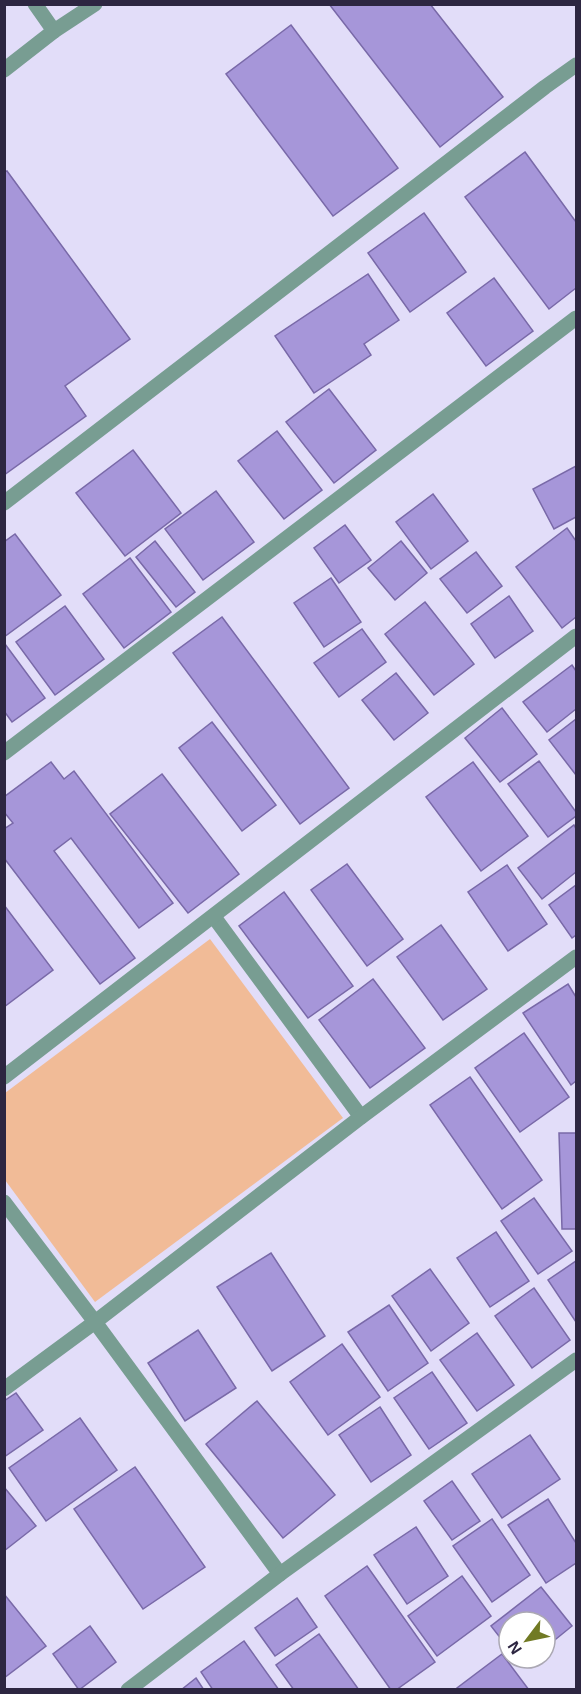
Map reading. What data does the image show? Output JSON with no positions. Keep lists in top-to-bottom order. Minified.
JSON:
{"north":"bottom left"}
